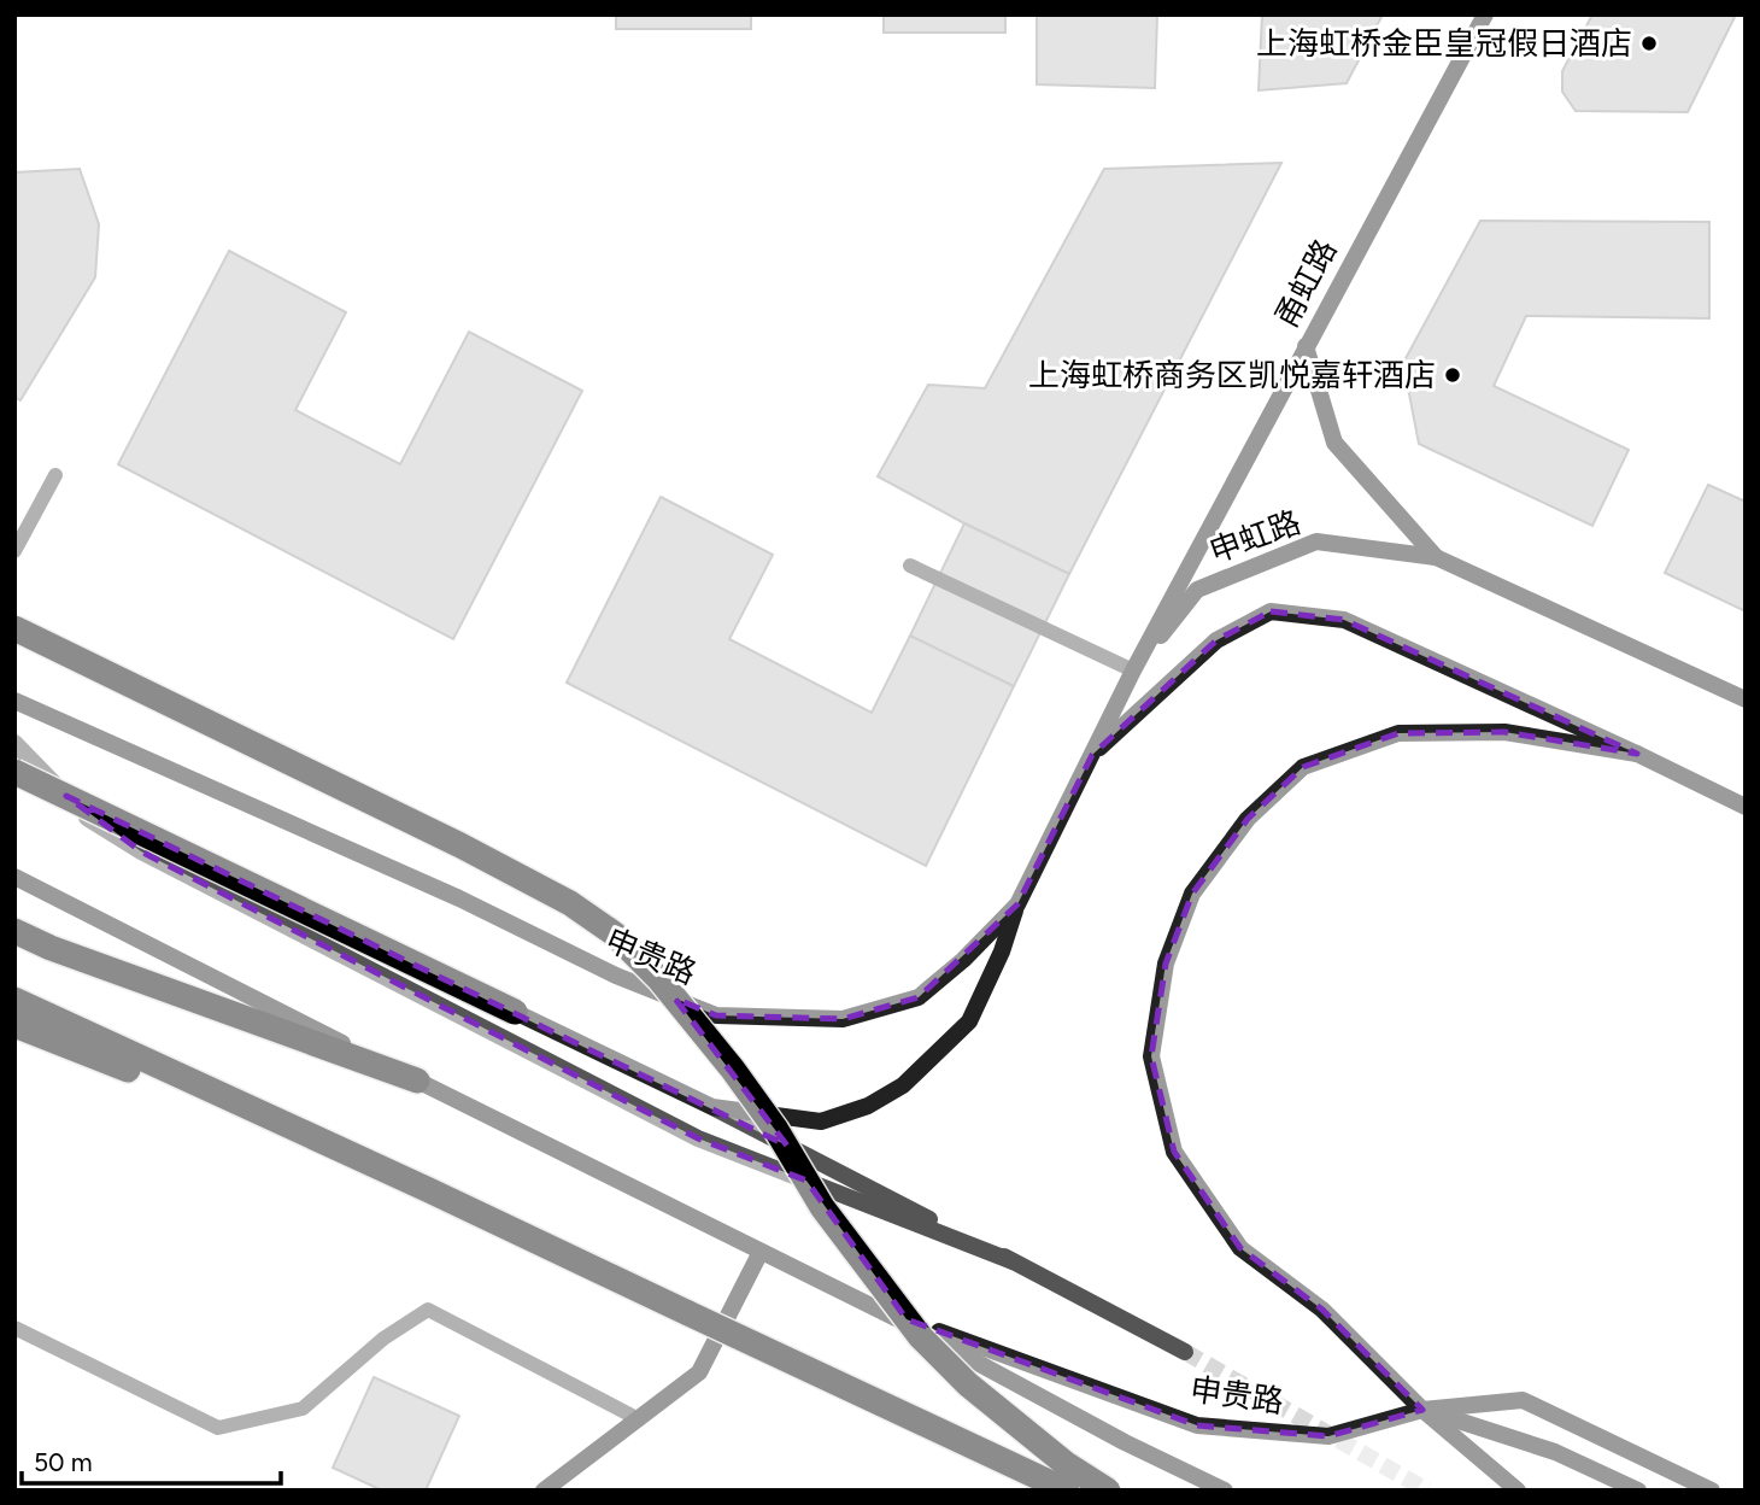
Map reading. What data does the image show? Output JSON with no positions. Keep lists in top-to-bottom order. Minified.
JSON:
{"streets":{"main road":["甬虹路","申虹路","申贵路"]},"crossings":[["甬虹路","申虹路"],["甬虹路","申贵路"],["申虹路","申贵路"]],"places":["上海虹桥金臣皇冠假日酒店","上海虹桥商务区凯悦嘉轩酒店"],"scale_bar":"50 m"}
